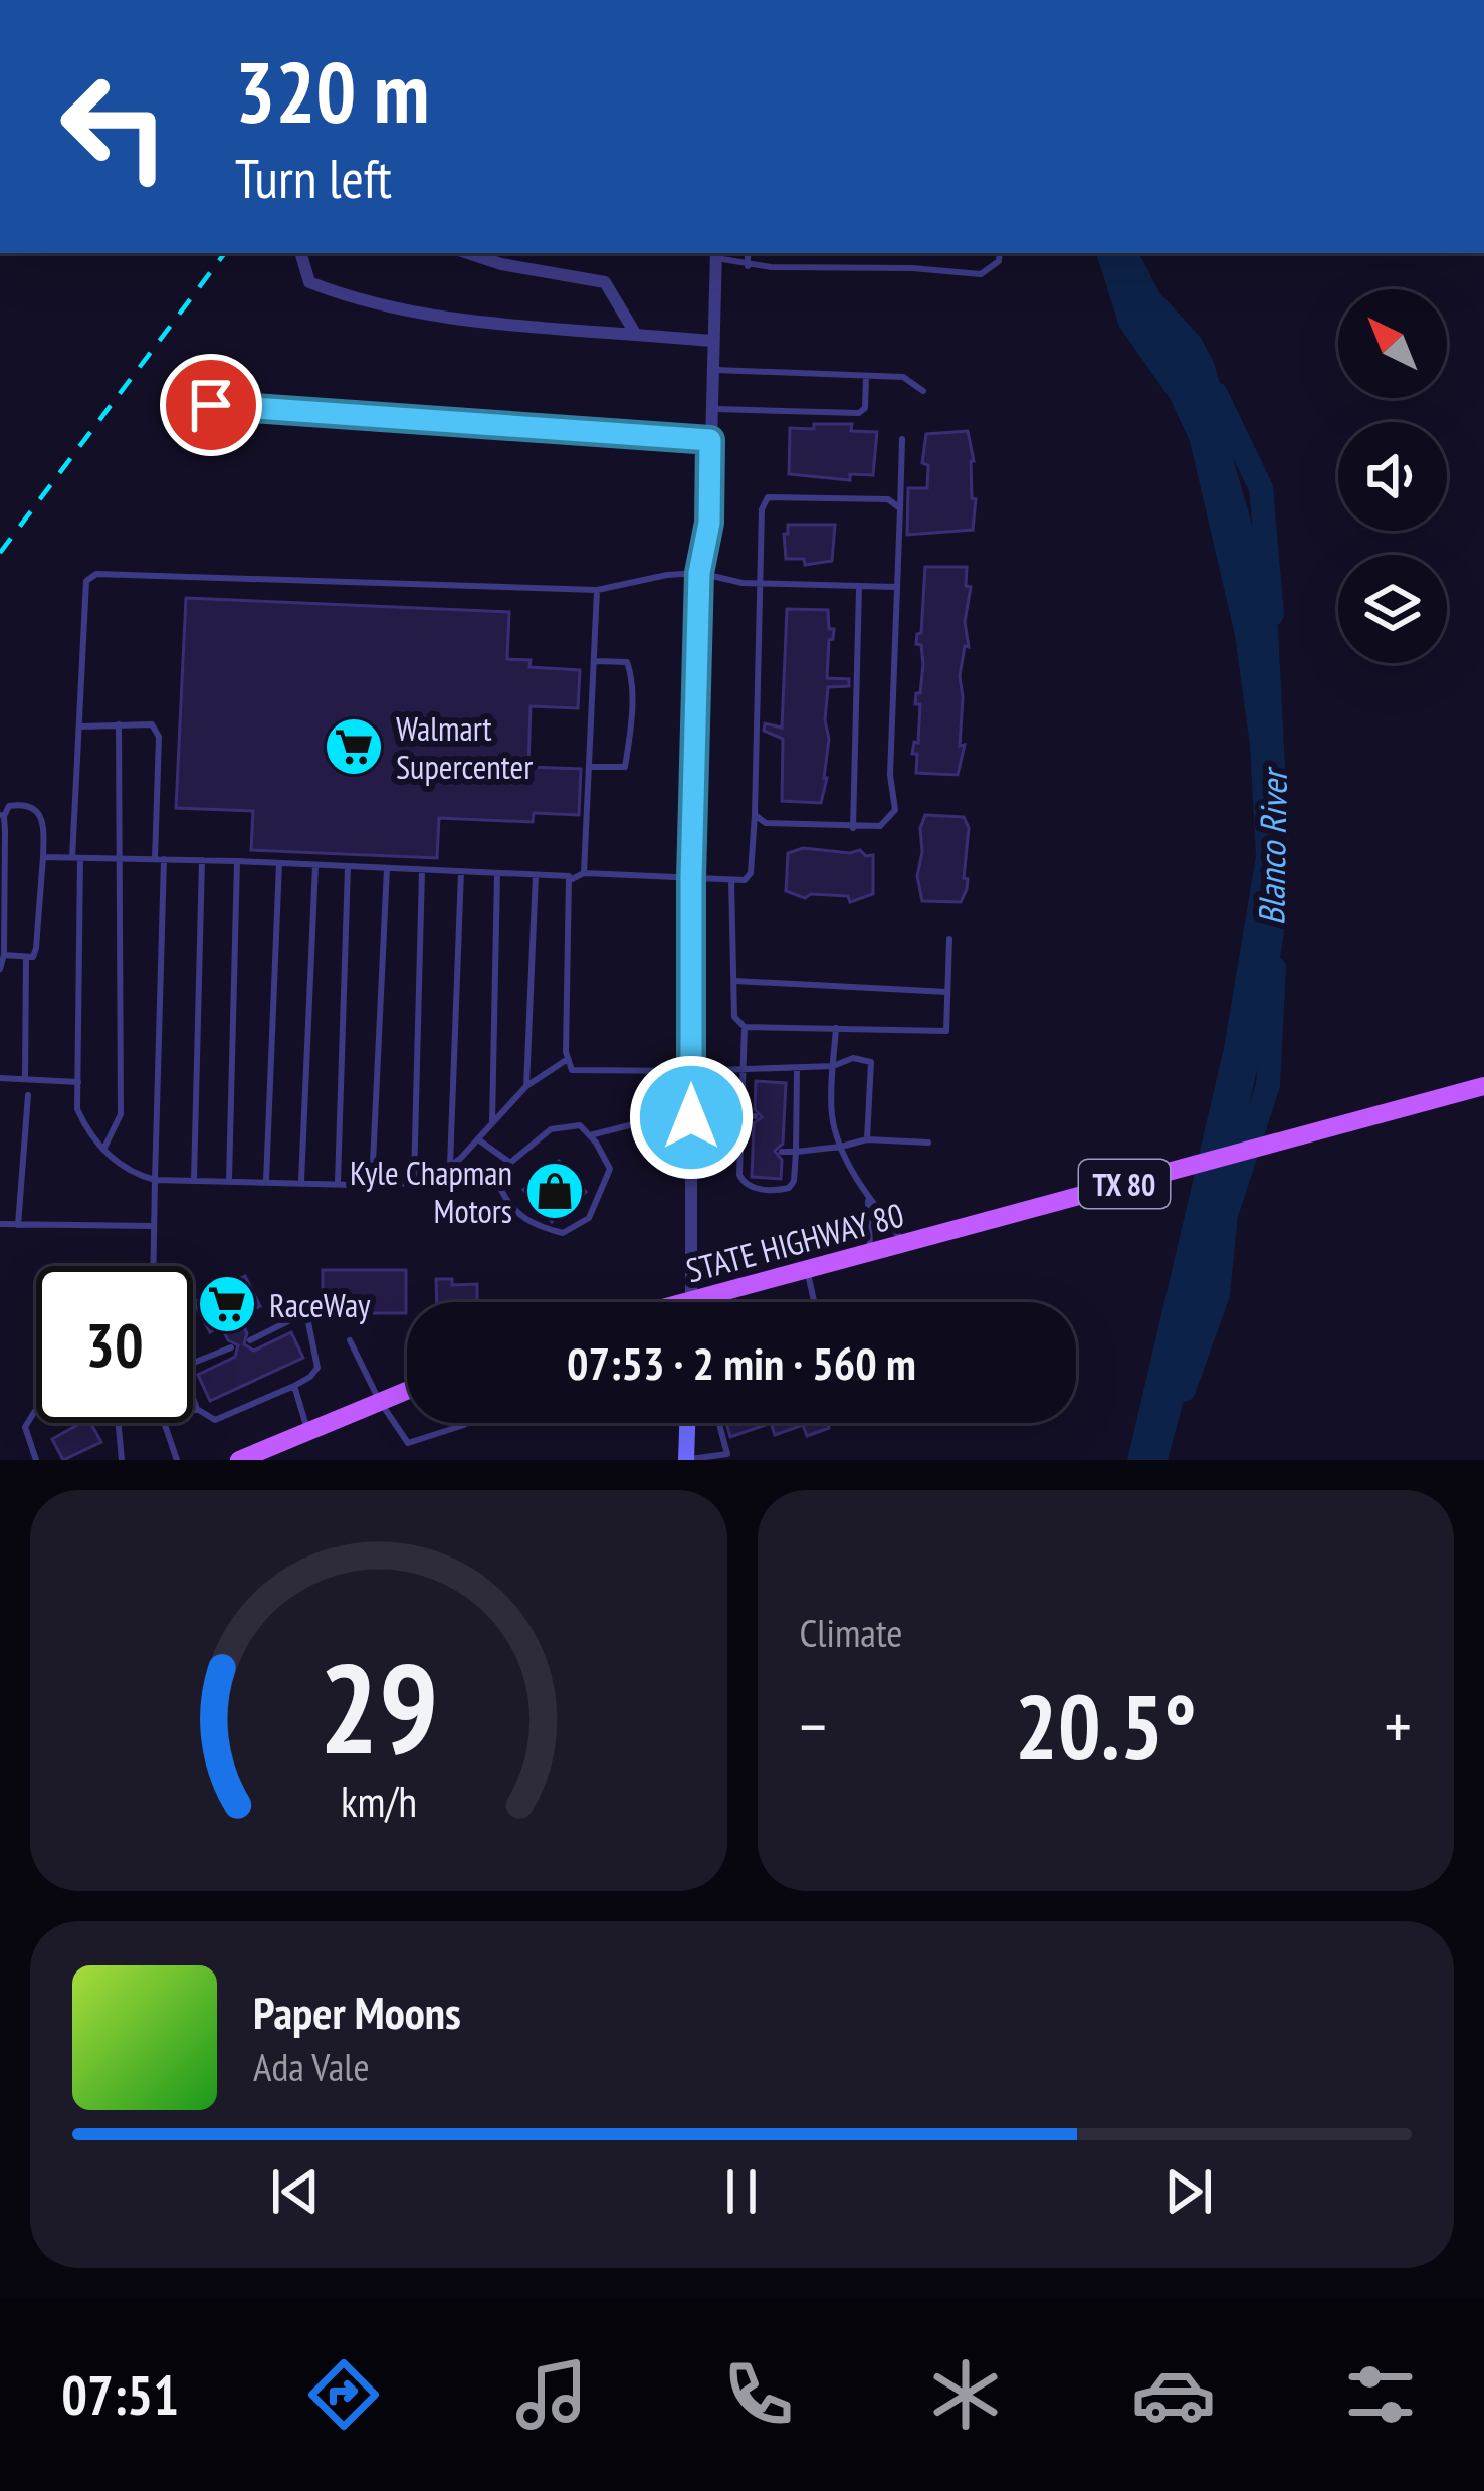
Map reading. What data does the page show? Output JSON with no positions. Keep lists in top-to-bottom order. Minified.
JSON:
{"streets":{"main road":["TX 80","STATE HIGHWAY 80"]},"water":["Blanco River"],"places":{"supermarket":["Walmart Supercenter","RaceWay"],"shop":["Kyle Chapman Motors"]},"north":"top left","page":{"turn":["320 m","Turn left"],"limit":"30","trip":"07:53 · 2 min · 560 m","tile":"Climate","heat":["−","20.5°","+"],"song":["Paper Moons","Ada Vale"],"tabs":"07:51","gauge":["29","km/h"]}}
